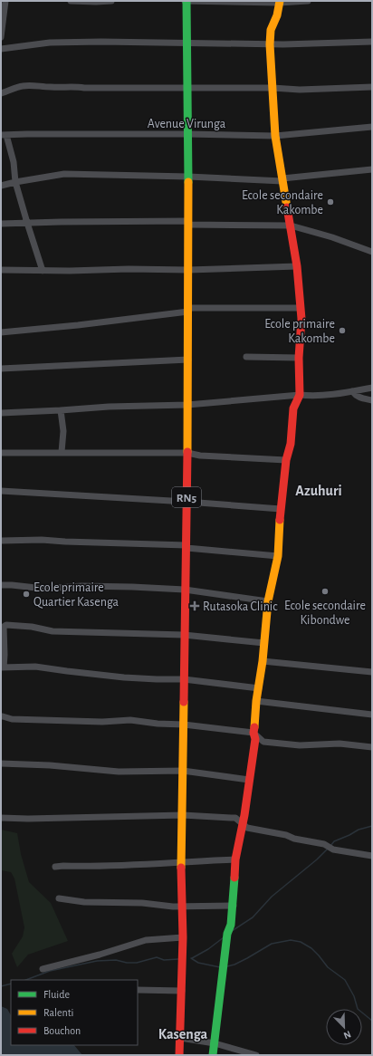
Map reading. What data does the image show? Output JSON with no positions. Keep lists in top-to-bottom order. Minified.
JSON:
{"streets":{"main road":["RN5"],"street":["Avenue Virunga"]},"crossings":[["Avenue Virunga","RN5"]],"districts":["Azuhuri","Kasenga"],"places":{"other":["Ecole secondaire Kakombe","Ecole primaire Kakombe","Ecole secondaire Kibondwe","Ecole primaire Quartier Kasenga"],"health":["Rutasoka Clinic"]},"legend":["Fluide","Ralenti","Bouchon"],"north":"bottom right"}
